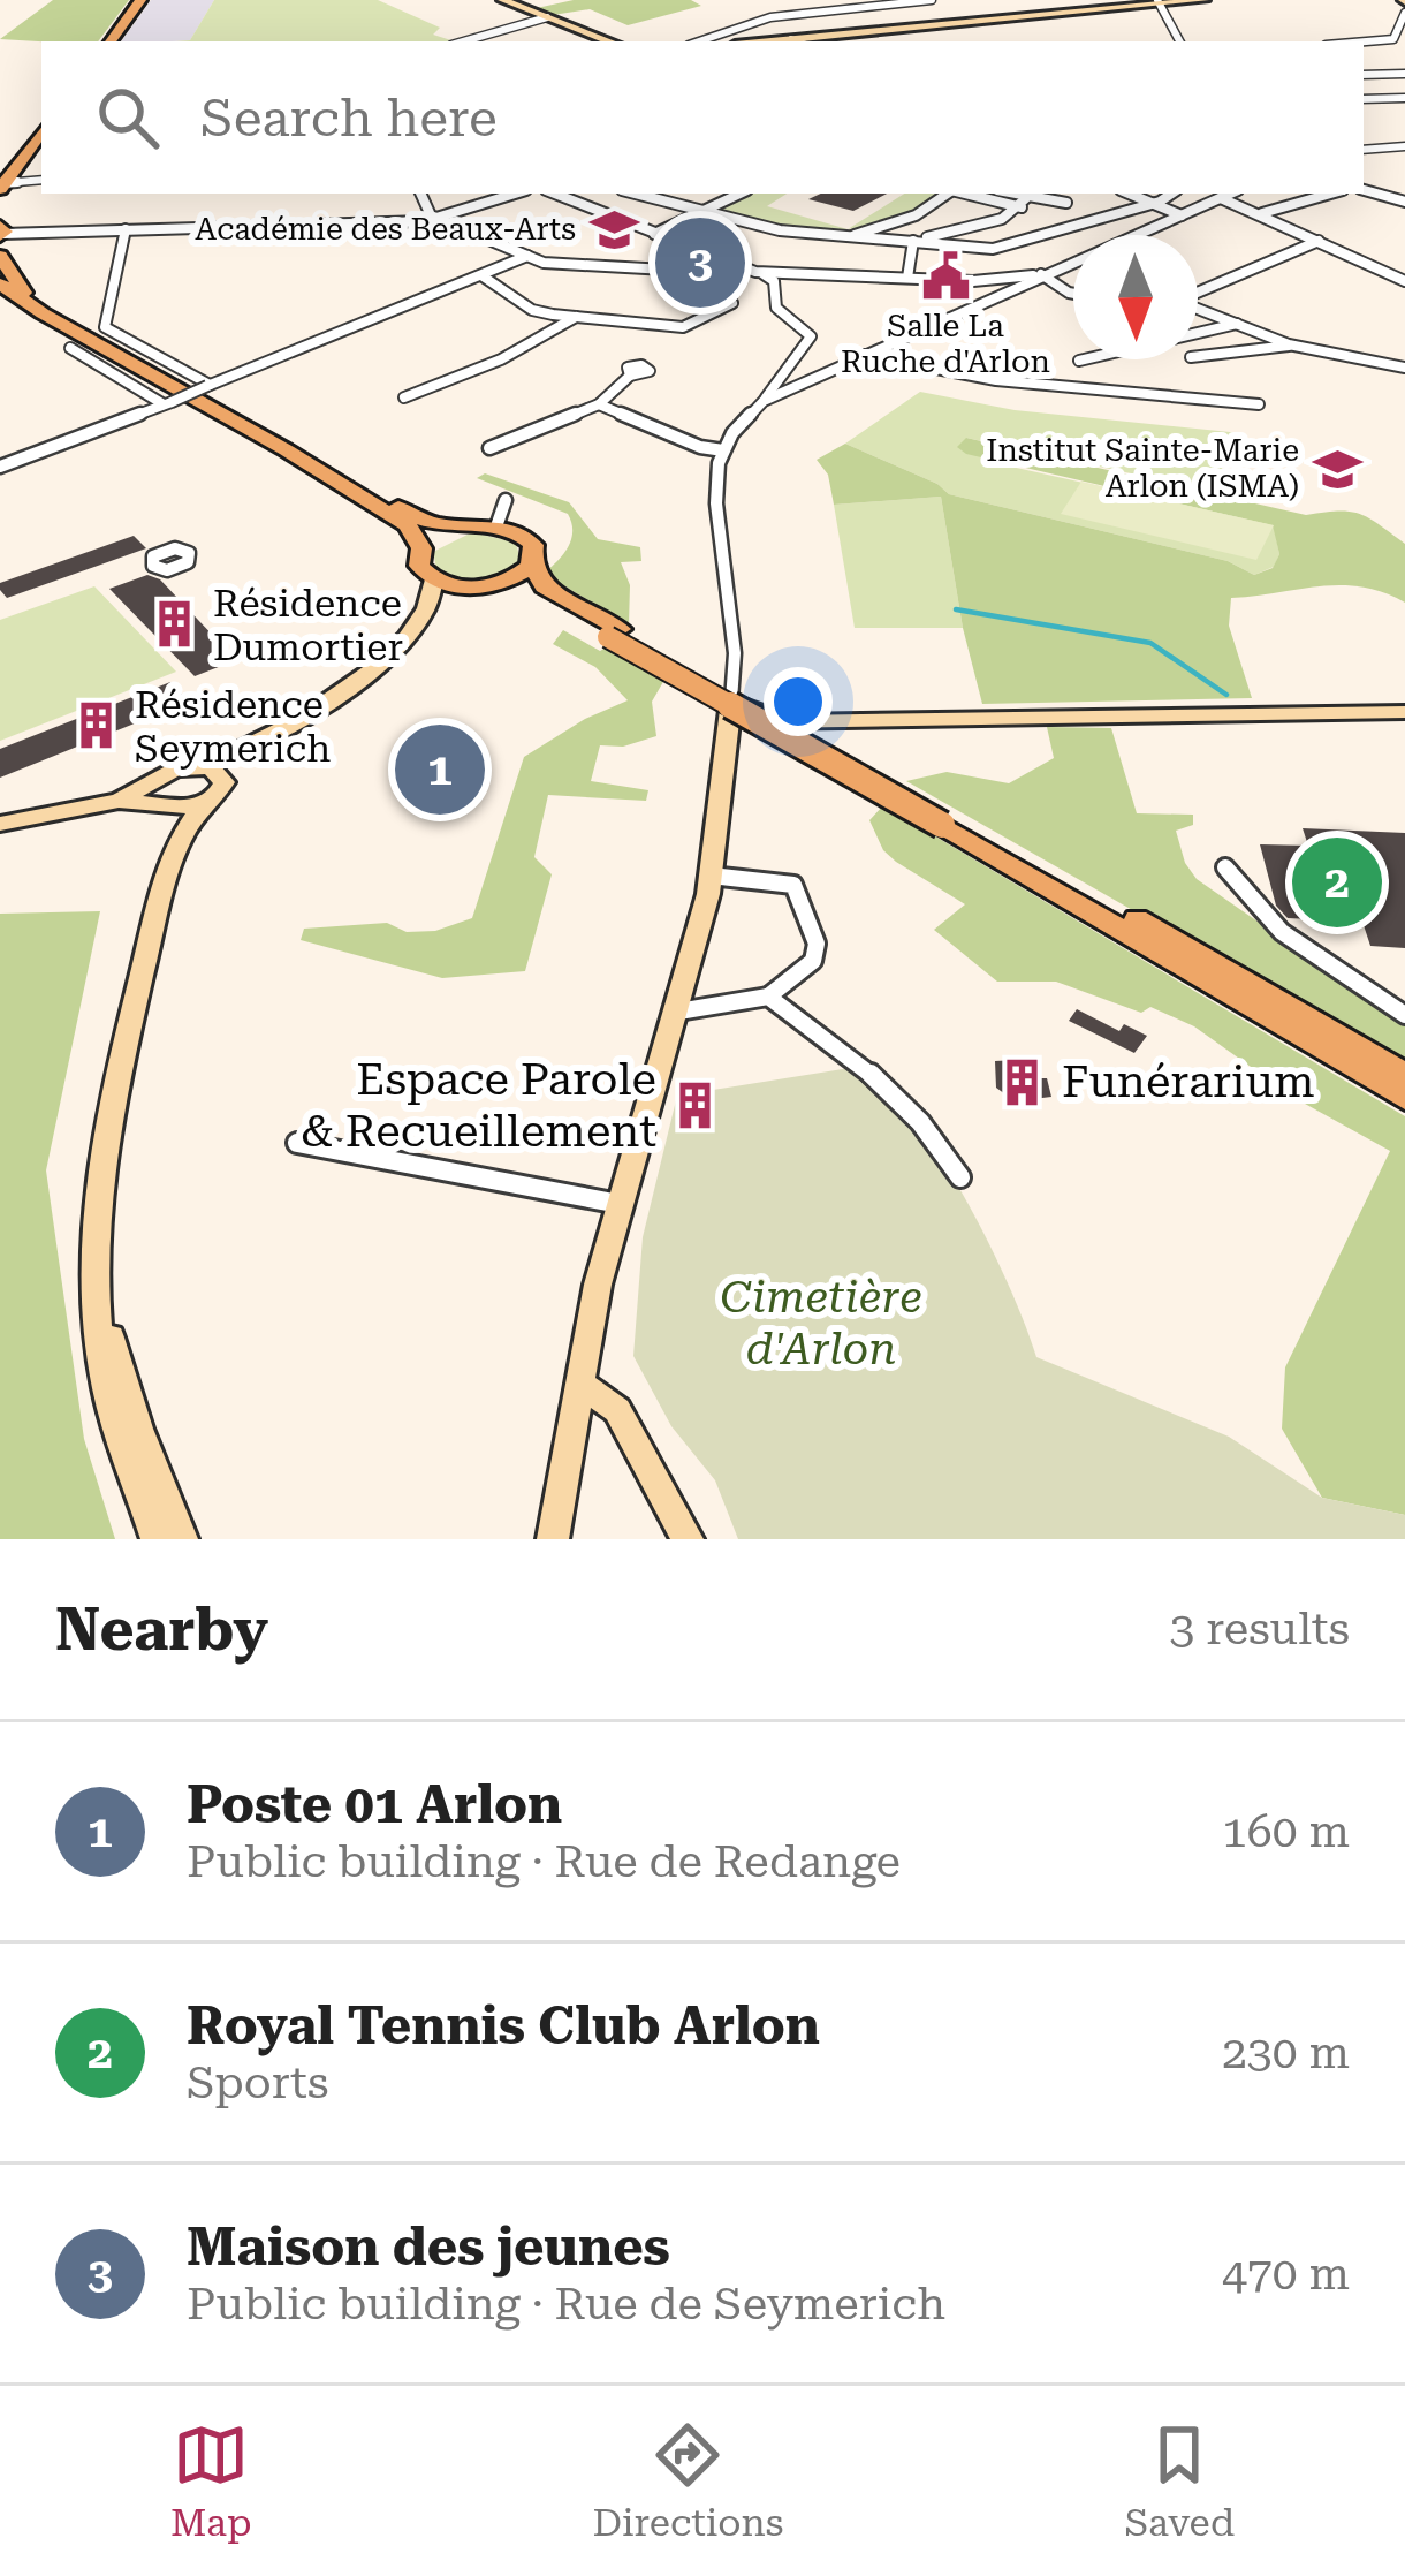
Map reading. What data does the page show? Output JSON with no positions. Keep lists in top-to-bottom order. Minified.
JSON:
{"parks":["Cimetière d'Arlon"],"places":{"school or university":["Académie des Beaux-Arts","Institut Sainte-Marie Arlon (ISMA)"],"public building":["Salle La Ruche d'Arlon"],"building":["Résidence Dumortier","Résidence Seymerich","Funérarium","Espace Parole & Recueillement"]},"north":"bottom","page":{"search":"Search here","pins":["3","1","2"],"heading":["Nearby","3 results"],"list":[{"mark":"1","name":"Poste 01 Arlon","note":"Public building · Rue de Redange","value":"160 m"},{"mark":"2","name":"Royal Tennis Club Arlon","note":"Sports","value":"230 m"},{"mark":"3","name":"Maison des jeunes","note":"Public building · Rue de Seymerich","value":"470 m"}],"nav":["Map","Directions","Saved"]}}
